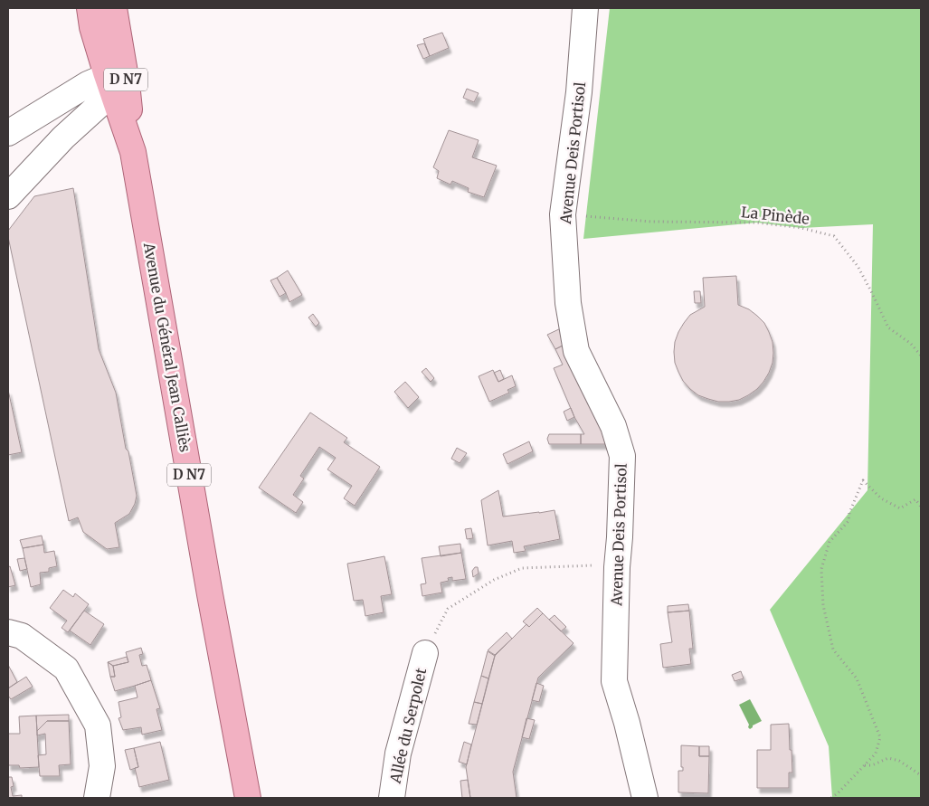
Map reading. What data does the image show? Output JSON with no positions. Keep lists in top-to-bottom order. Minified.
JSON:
{"streets":{"main road":["D N7","Avenue du Général Jean Calliès"],"street":["Avenue Deis Portisol","Allée du Serpolet"],"path":["La Pinède"]},"crossings":[["D N7","Avenue du Général Jean Calliès"],["Avenue Deis Portisol","La Pinède"]]}
